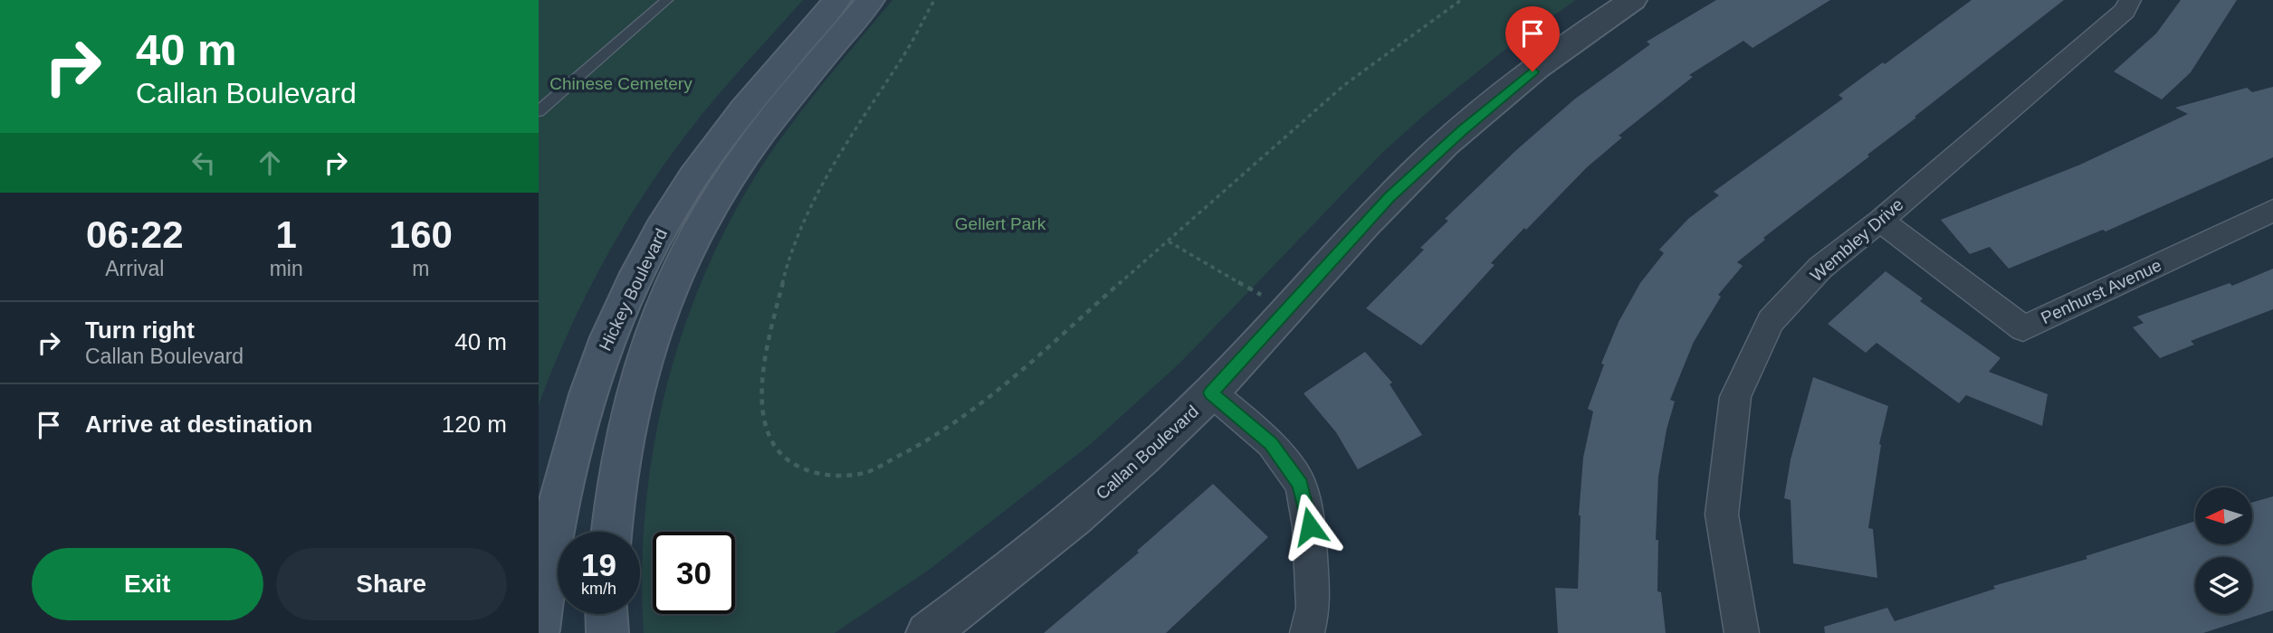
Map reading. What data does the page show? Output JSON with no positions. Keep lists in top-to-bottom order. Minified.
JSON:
{"streets":{"main road":["Hickey Boulevard"],"street":["Wembley Drive","Penhurst Avenue","Callan Boulevard"]},"crossings":[["Wembley Drive","Penhurst Avenue"]],"parks":["Chinese Cemetery","Gellert Park"],"north":"left","page":{"turn":["40 m","Callan Boulevard"],"eta":["06:22","Arrival","1","min","160","m"],"list":[{"name":"Turn right","note":"Callan Boulevard","value":"40 m"},{"name":"Arrive at destination","value":"120 m"}],"speed":"19 km/h","limit":"30","buttons":["Exit","Share"]}}
